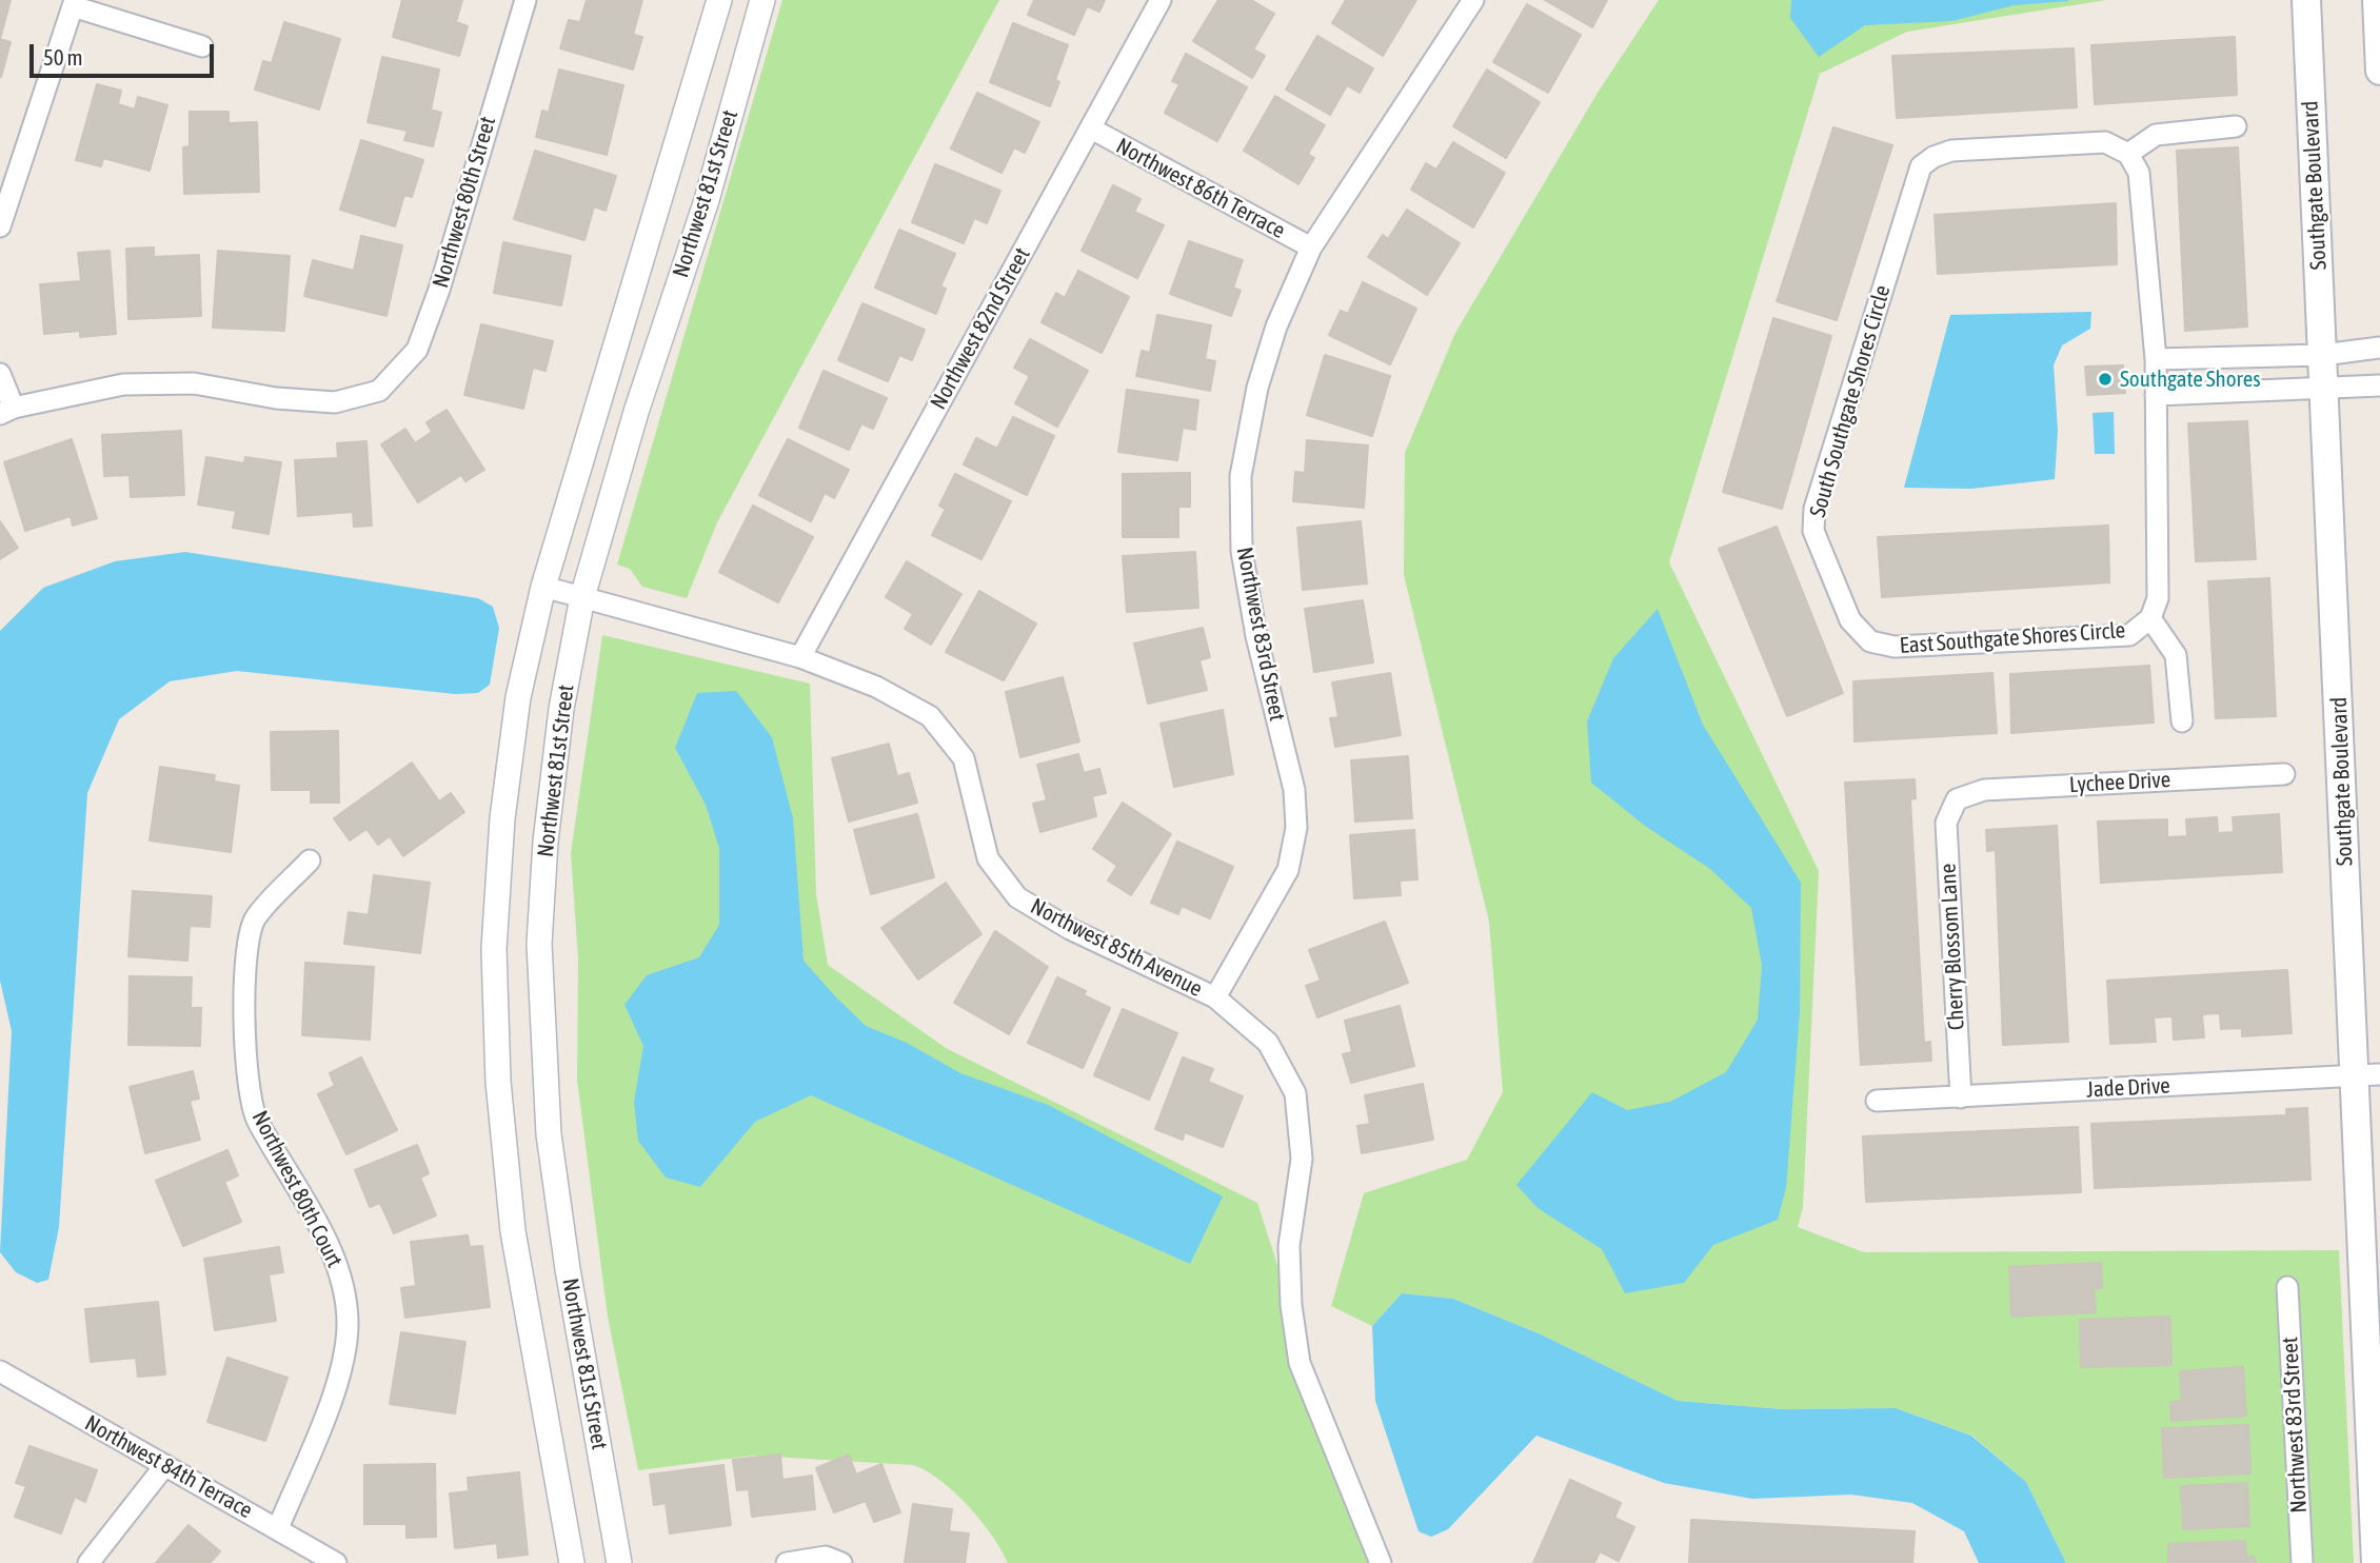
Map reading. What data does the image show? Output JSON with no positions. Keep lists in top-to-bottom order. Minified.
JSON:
{"streets":{"main road":["Southgate Boulevard"],"street":["Northwest 86th Terrace","Northwest 81st Street","Northwest 80th Street","Northwest 82nd Street","South Southgate Shores Circle","Northwest 83rd Street","East Southgate Shores Circle","Lychee Drive","Cherry Blossom Lane","Northwest 85th Avenue","Jade Drive","Northwest 80th Court","Northwest 84th Terrace"]},"crossings":[["Southgate Boulevard","Jade Drive"],["Northwest 86th Terrace","Northwest 82nd Street"],["Northwest 86th Terrace","Northwest 83rd Street"],["Northwest 81st Street","Northwest 85th Avenue"],["Northwest 82nd Street","Northwest 85th Avenue"],["South Southgate Shores Circle","East Southgate Shores Circle"],["Northwest 83rd Street","Northwest 85th Avenue"],["Lychee Drive","Cherry Blossom Lane"],["Cherry Blossom Lane","Jade Drive"],["Northwest 80th Court","Northwest 84th Terrace"]],"places":["Southgate Shores"],"scale_bar":"50 m"}
